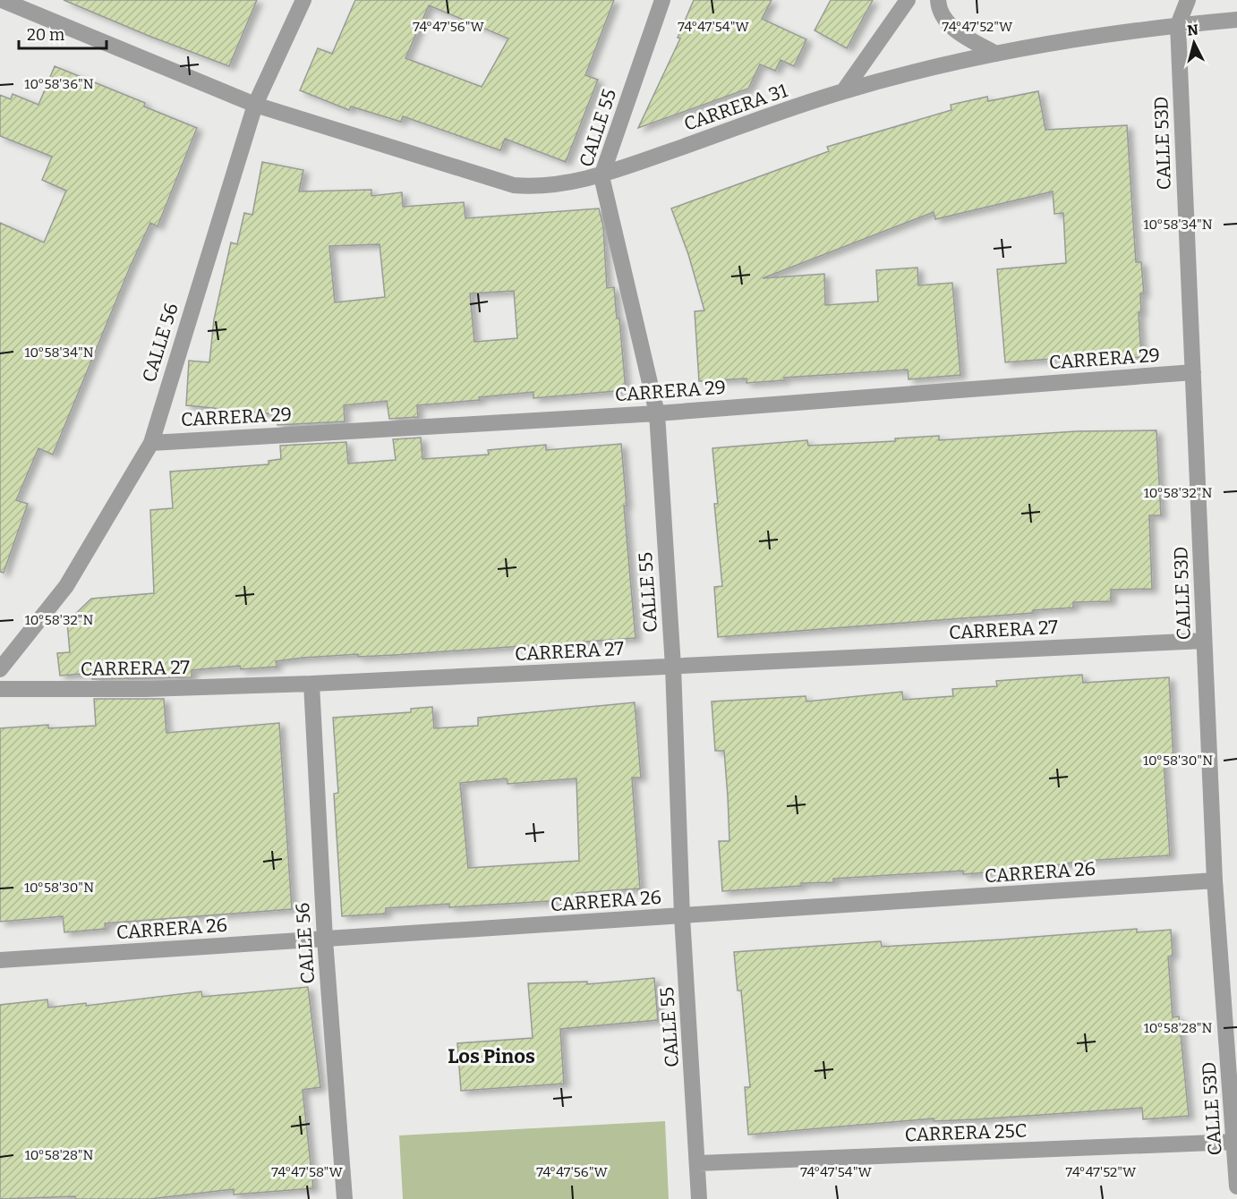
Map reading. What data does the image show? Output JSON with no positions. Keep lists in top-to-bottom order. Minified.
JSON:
{"streets":{"street":["CARRERA 31","CALLE 55","CALLE 53D","CALLE 56","CARRERA 29","CARRERA 27","CARRERA 26","CARRERA 25C"]},"crossings":[["CARRERA 31","CALLE 55"],["CARRERA 31","CALLE 53D"],["CARRERA 31","CALLE 56"],["CALLE 55","CARRERA 29"],["CALLE 55","CARRERA 27"],["CALLE 55","CARRERA 26"],["CALLE 55","CARRERA 25C"],["CALLE 53D","CARRERA 29"],["CALLE 53D","CARRERA 27"],["CALLE 53D","CARRERA 26"],["CALLE 53D","CARRERA 25C"],["CALLE 56","CARRERA 29"],["CALLE 56","CARRERA 27"],["CALLE 56","CARRERA 26"]],"districts":["Los Pinos"],"scale_bar":"20 m","north":"top","coordinates":["74°47'56\"W","74°47'54\"W","74°47'52\"W","10°58'36\"N","10°58'34\"N","10°58'32\"N","10°58'30\"N","10°58'28\"N","74°47'58\"W"]}
